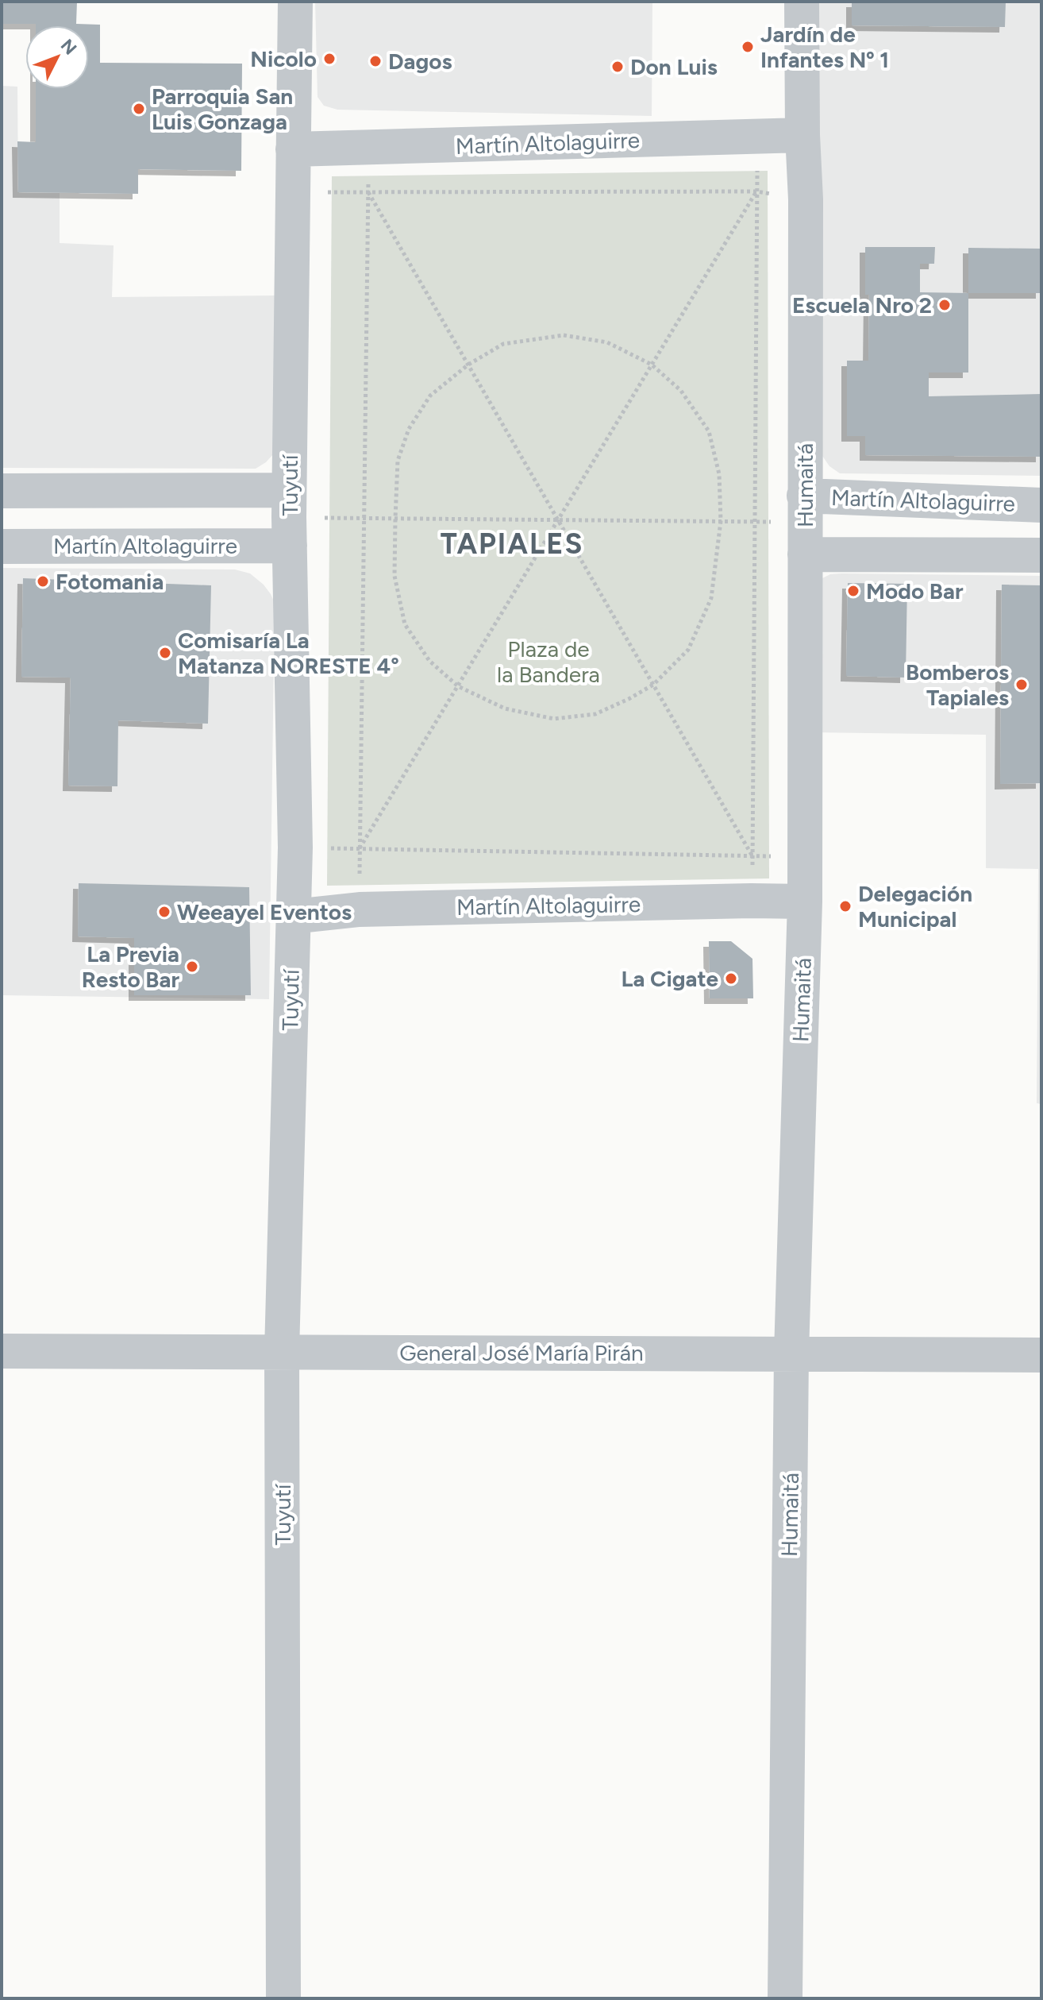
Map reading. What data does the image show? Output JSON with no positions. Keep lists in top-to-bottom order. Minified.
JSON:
{"streets":{"street":["Martín Altolaguirre","Tuyutí","Humaitá","General José María Pirán"]},"crossings":[["Martín Altolaguirre","Tuyutí"],["Martín Altolaguirre","Humaitá"],["Tuyutí","General José María Pirán"],["Humaitá","General José María Pirán"]],"districts":["TAPIALES"],"parks":["Plaza de la Bandera"],"places":["Jardín de Infantes Nº 1","Nicolo","Dagos","Don Luis","Parroquia San Luis Gonzaga","Escuela Nro 2","Fotomania","Modo Bar","Comisaría La Matanza NORESTE 4°","Bomberos Tapiales","Delegación Municipal","Weeayel Eventos","La Previa Resto Bar","La Cigate"],"north":"top right"}
